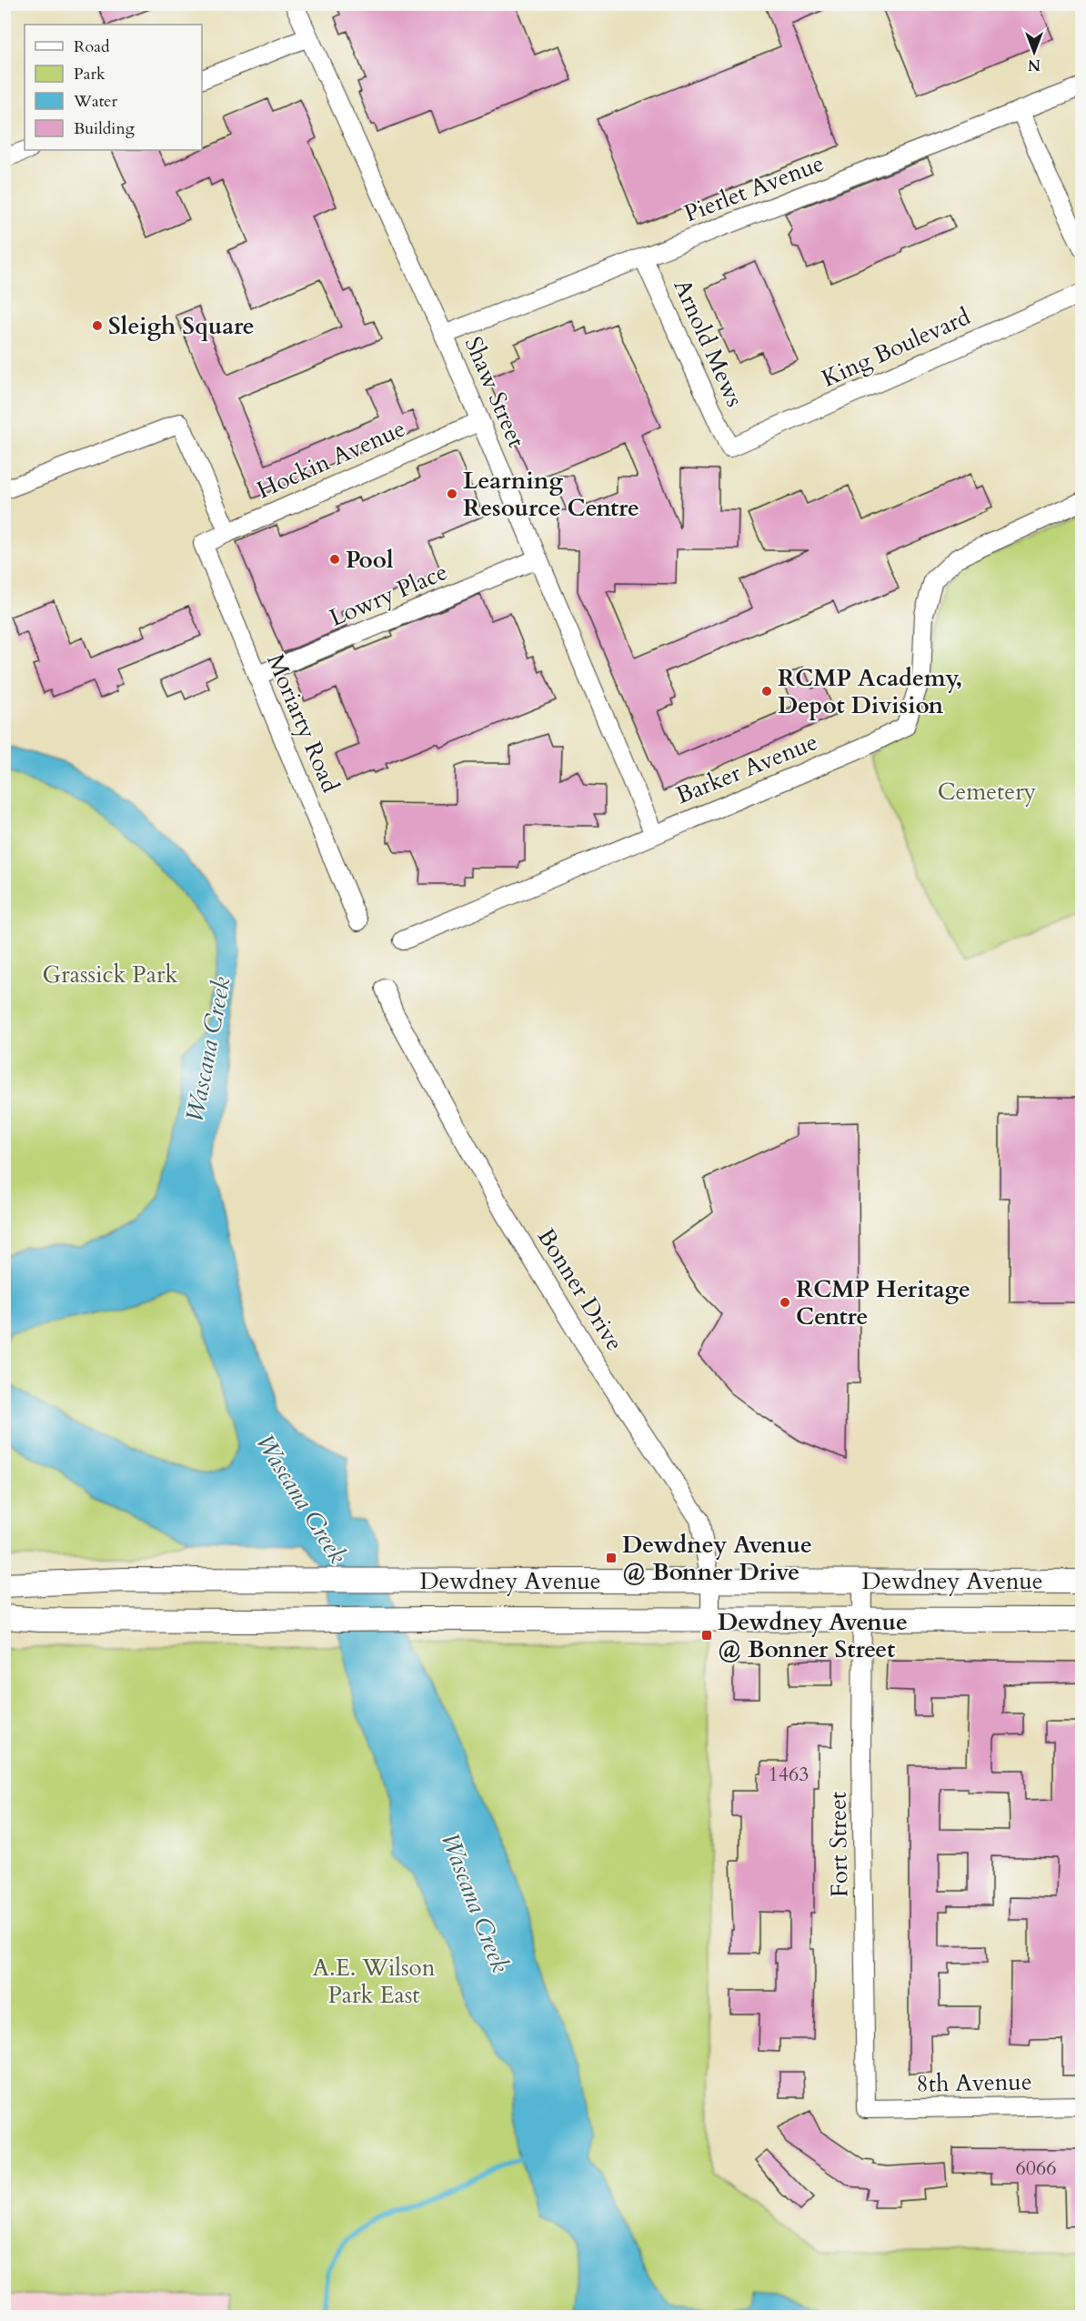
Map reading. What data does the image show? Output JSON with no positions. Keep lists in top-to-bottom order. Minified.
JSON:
{"streets":{"main road":["Dewdney Avenue"],"street":["Pierlet Avenue","Arnold Mews","King Boulevard","Shaw Street","Hockin Avenue","Lowry Place","Moriarty Road","Barker Avenue","Bonner Drive","Fort Street","8th Avenue"]},"crossings":[["Pierlet Avenue","Arnold Mews"],["Pierlet Avenue","Shaw Street"],["Arnold Mews","King Boulevard"],["Shaw Street","Hockin Avenue"],["Shaw Street","Lowry Place"],["Shaw Street","Barker Avenue"],["Hockin Avenue","Moriarty Road"],["Lowry Place","Moriarty Road"],["Bonner Drive","Dewdney Avenue"],["Dewdney Avenue","Fort Street"],["Fort Street","8th Avenue"]],"water":["Wascana Creek"],"parks":["Cemetery","Grassick Park","A.E. Wilson Park East"],"places":{"other":["Sleigh Square","Learning Resource Centre","Pool","RCMP Academy, Depot Division","RCMP Heritage Centre"],"transit":["Dewdney Avenue @ Bonner Drive","Dewdney Avenue @ Bonner Street"]},"house_numbers":["1463","6066"],"legend":["Road","Park","Water","Building"],"north":"bottom"}
